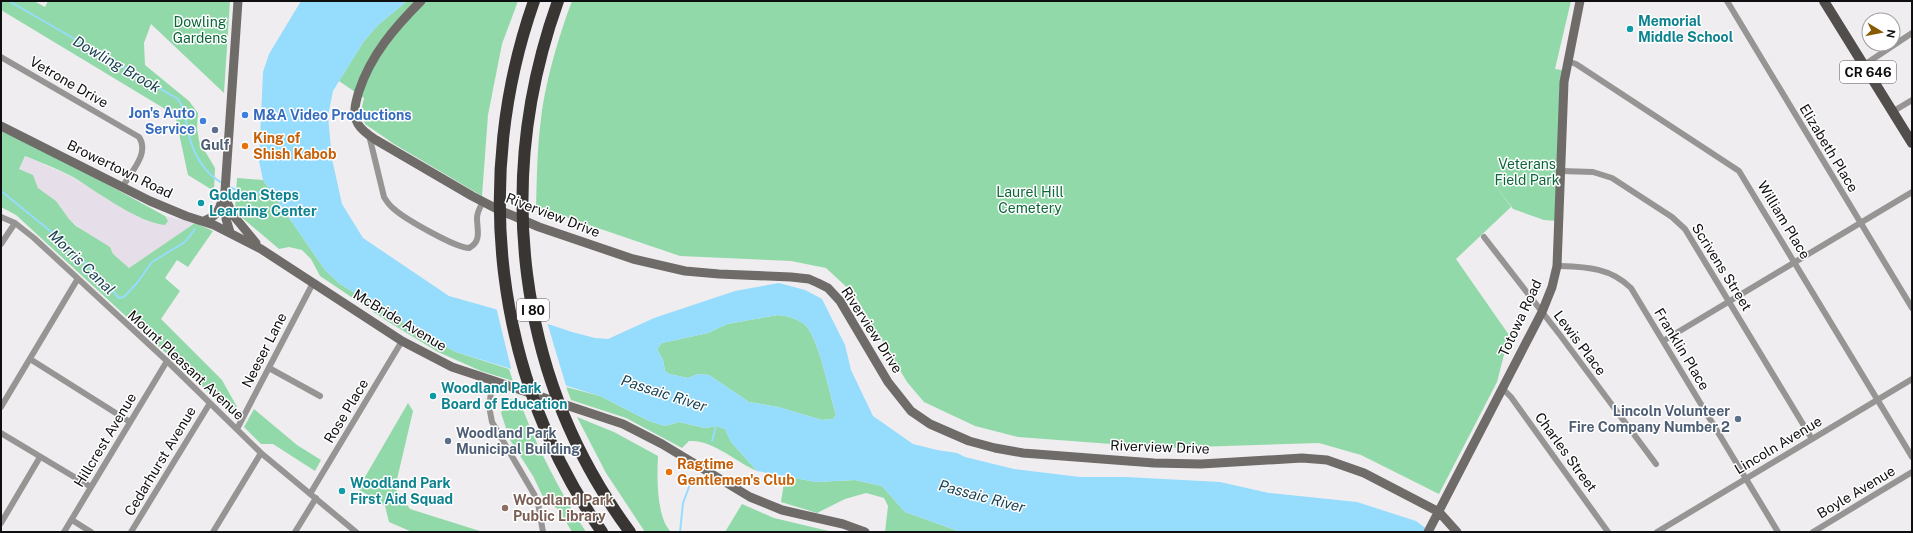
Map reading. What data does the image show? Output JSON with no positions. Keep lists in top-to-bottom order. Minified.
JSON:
{"streets":{"highway":["I 80"],"main road":["CR 646"],"street":["Vetrone Drive","Elizabeth Place","Browertown Road","Riverview Drive","William Place","Scrivens Street","Totowa Road","McBride Avenue","Lewis Place","Franklin Place","Neeser Lane","Mount Pleasant Avenue","Rose Place","Hillcrest Avenue","Lincoln Avenue","Charles Street","Cedarhurst Avenue","Boyle Avenue"]},"crossings":[["Vetrone Drive","Browertown Road"],["Browertown Road","McBride Avenue"],["Riverview Drive","Totowa Road"],["William Place","Totowa Road"],["William Place","Lincoln Avenue"],["Scrivens Street","Totowa Road"],["Scrivens Street","Lincoln Avenue"],["Totowa Road","Lewis Place"],["Totowa Road","Franklin Place"],["Totowa Road","Charles Street"],["McBride Avenue","Neeser Lane"],["McBride Avenue","Rose Place"],["Franklin Place","Lincoln Avenue"],["Neeser Lane","Mount Pleasant Avenue"],["Mount Pleasant Avenue","Rose Place"],["Mount Pleasant Avenue","Hillcrest Avenue"],["Mount Pleasant Avenue","Cedarhurst Avenue"]],"water":["Dowling Brook","Morris Canal","Passaic River"],"parks":["Dowling Gardens","Veterans Field Park","Laurel Hill Cemetery"],"places":["Memorial Middle School","M&A Video Productions","Jon's Auto Service","Gulf","King of Shish Kabob","Golden Steps Learning Center","Woodland Park Board of Education","Lincoln Volunteer Fire Company Number 2","Woodland Park Municipal Building","Ragtime Gentlemen's Club","Woodland Park First Aid Squad","Woodland Park Public Library"],"north":"right"}
